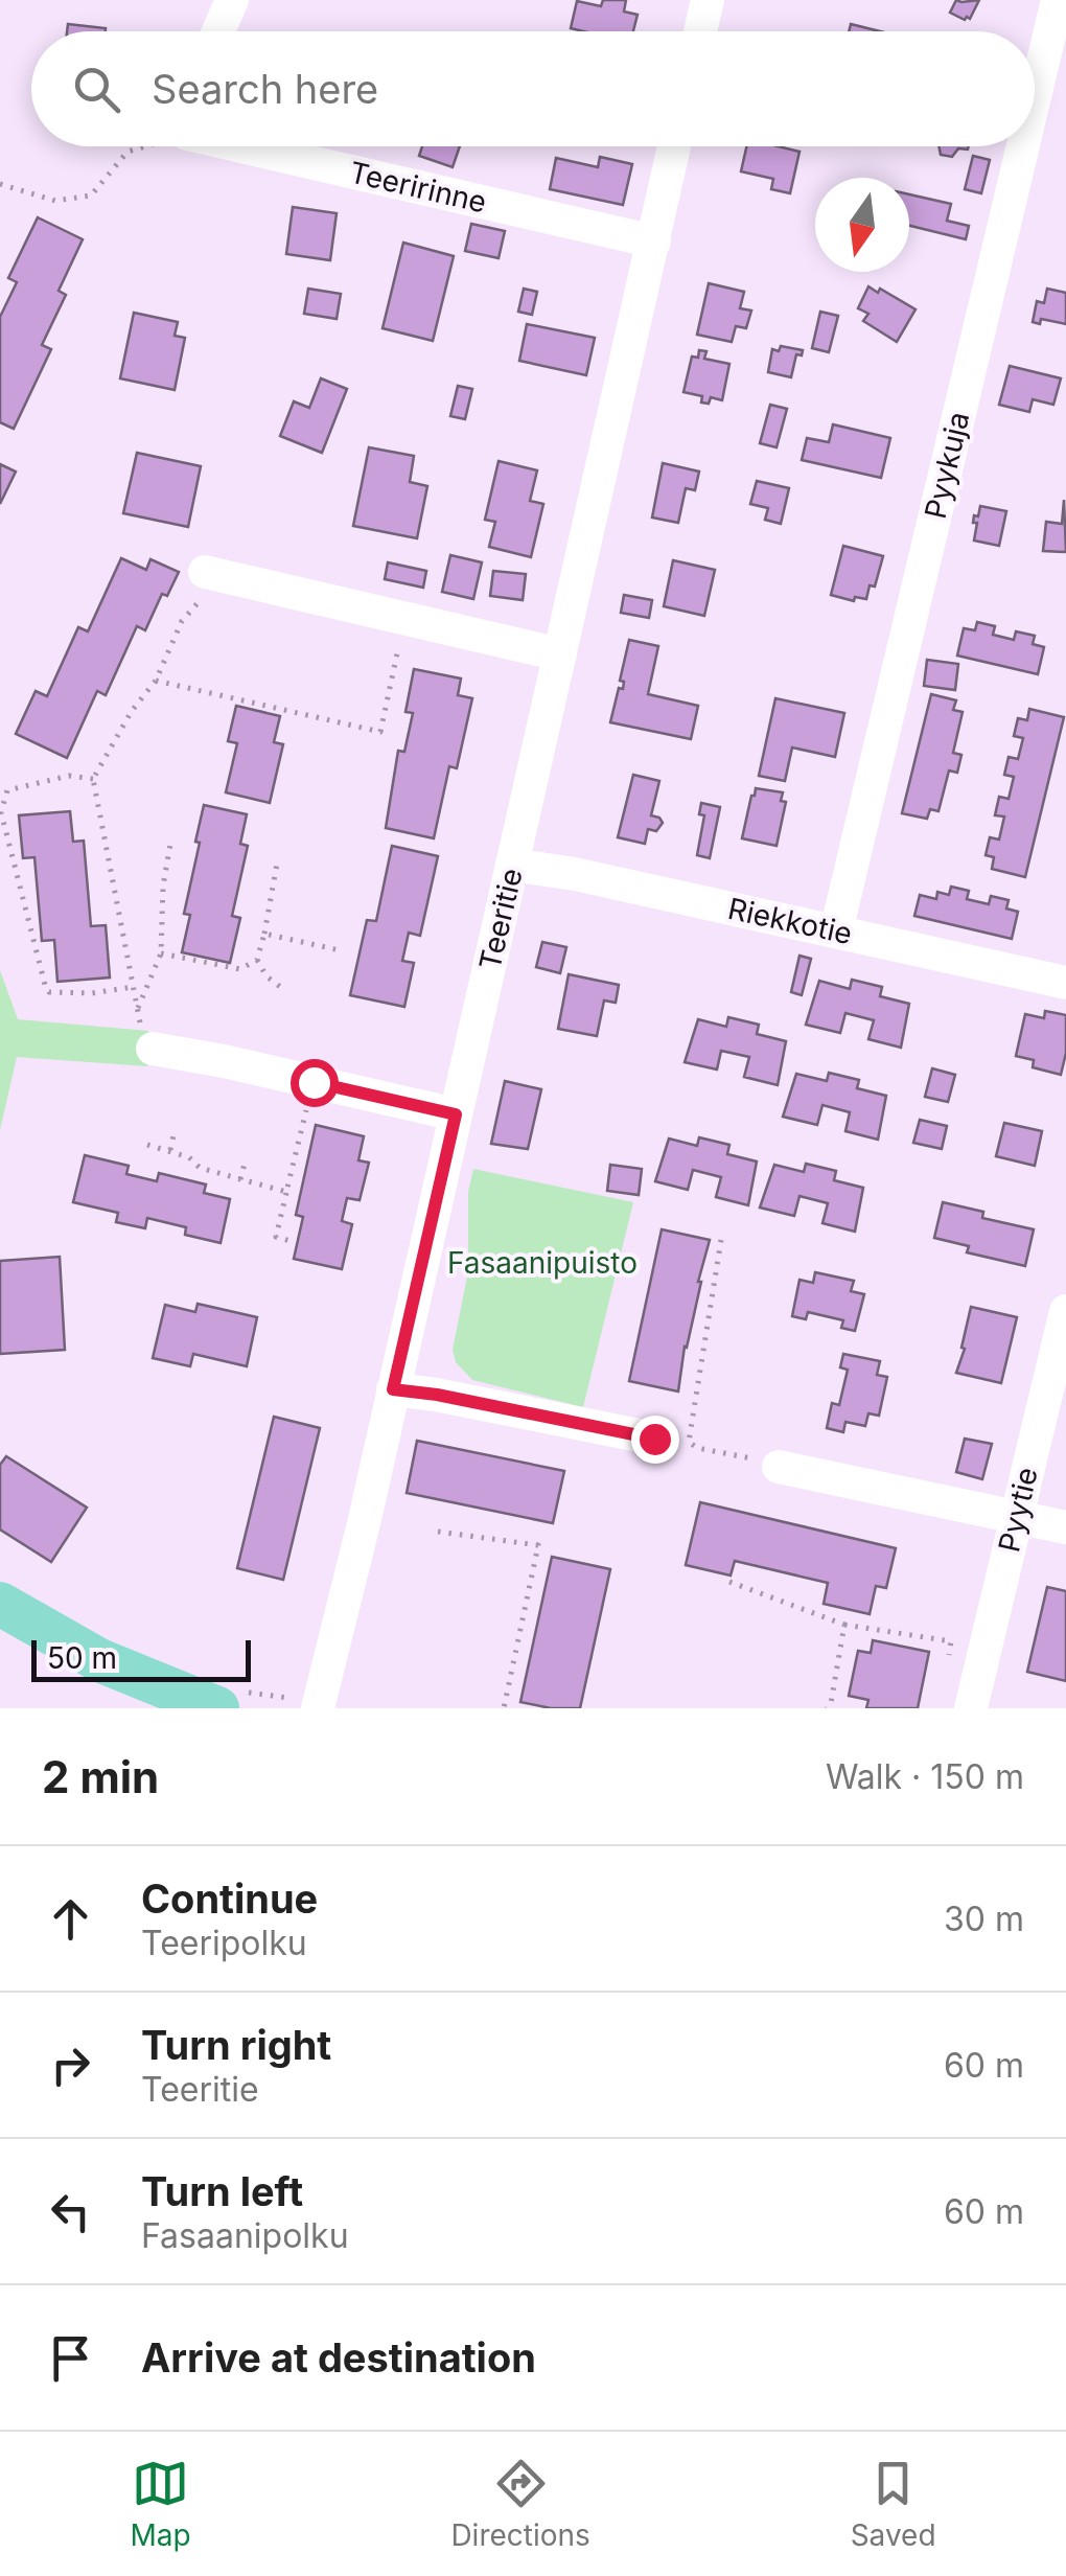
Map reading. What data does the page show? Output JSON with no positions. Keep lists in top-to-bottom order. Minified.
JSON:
{"streets":{"street":["Teeririnne","Pyykuja","Teeritie","Riekkotie","Pyytie"]},"crossings":[["Teeririnne","Teeritie"],["Pyykuja","Riekkotie"],["Teeritie","Riekkotie"]],"parks":["Fasaanipuisto"],"scale_bar":"50 m","north":"bottom","page":{"search":"Search here","scale":"50 m","heading":["2 min","Walk · 150 m"],"list":[["Continue","Teeripolku","30 m"],["Turn right","Teeritie","60 m"],["Turn left","Fasaanipolku","60 m"],"Arrive at destination"],"nav":["Map","Directions","Saved"]}}
